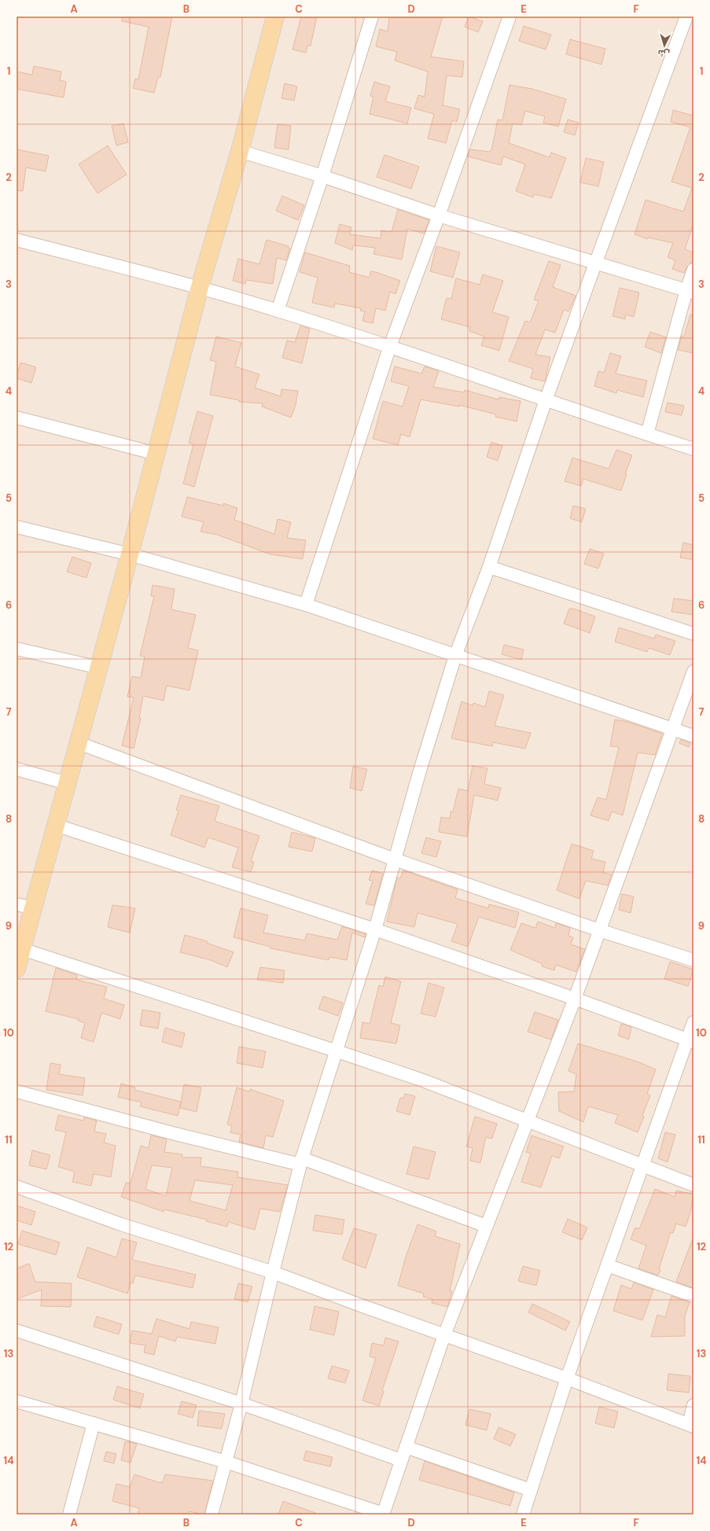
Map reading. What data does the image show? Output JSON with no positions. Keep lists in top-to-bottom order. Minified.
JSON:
{"north":"bottom","grid":{"columns":["A","B","C","D","E","F"],"rows":["1","2","3","4","5","6","7","8","9","10","11","12","13","14"]}}
